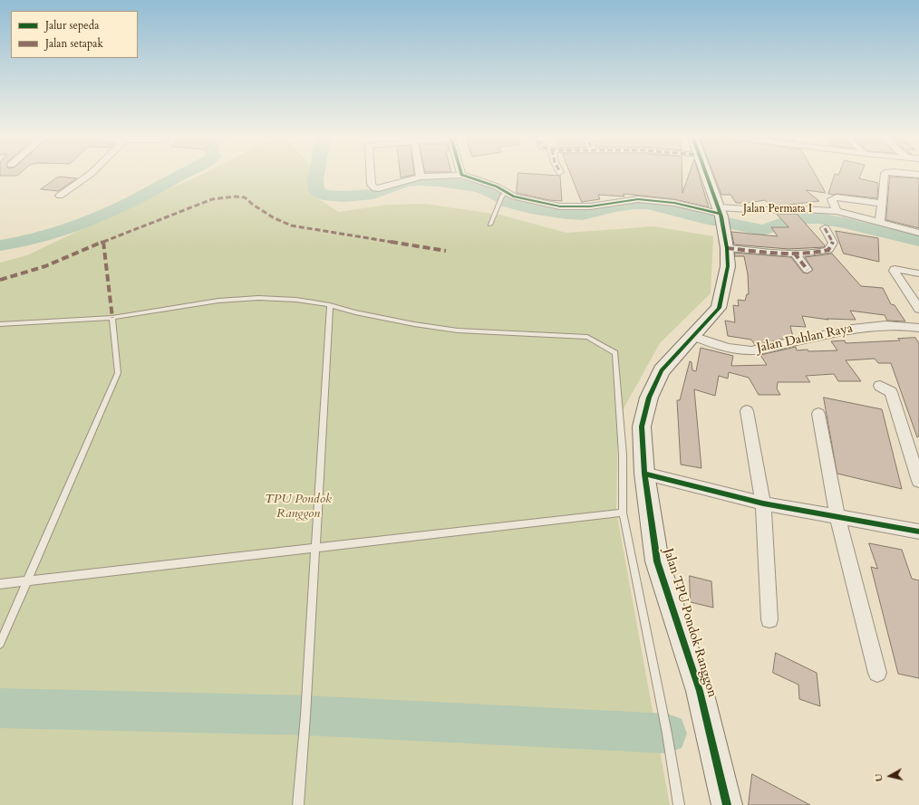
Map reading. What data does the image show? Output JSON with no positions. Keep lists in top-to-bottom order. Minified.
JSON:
{"streets":{"street":["Jalan Permata I","Jalan Dahlan Raya","Jalan TPU Pondok Ranggon"]},"crossings":[["Jalan Permata I","Jalan TPU Pondok Ranggon"],["Jalan Dahlan Raya","Jalan TPU Pondok Ranggon"]],"parks":["TPU Pondok Ranggon"],"legend":["Jalur sepeda","Jalan setapak"],"north":"left"}
